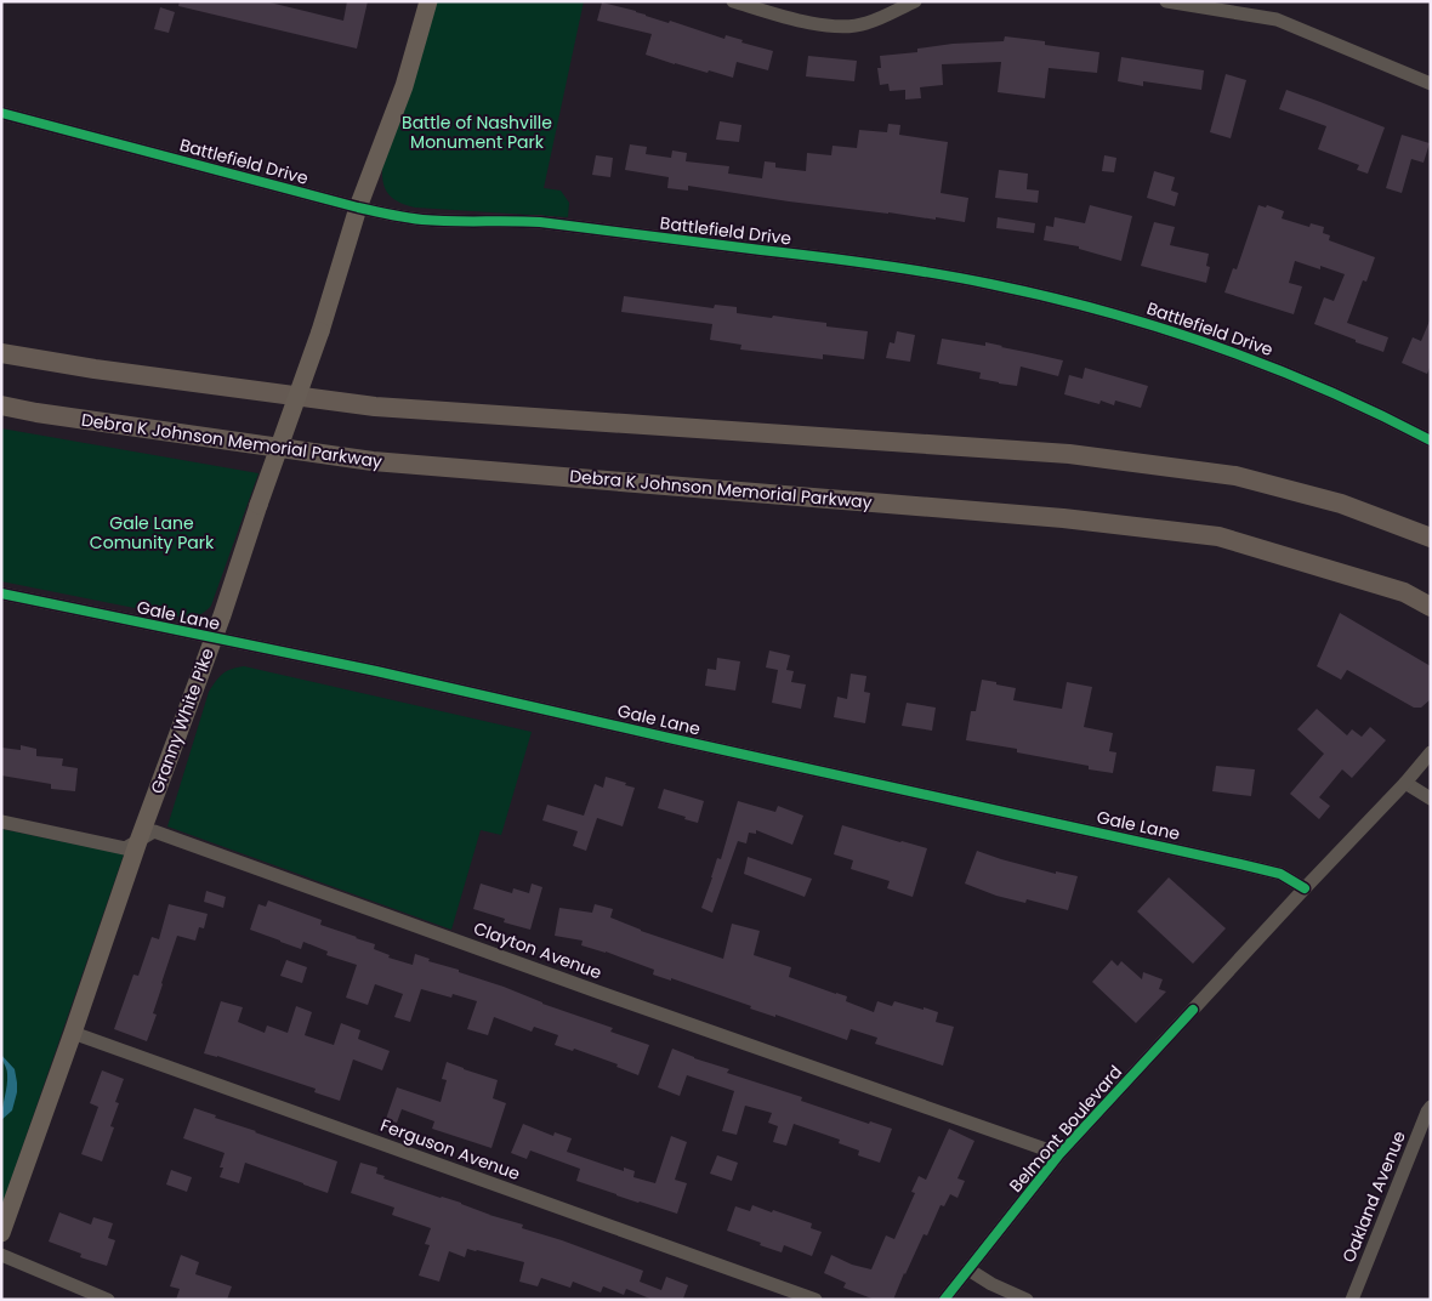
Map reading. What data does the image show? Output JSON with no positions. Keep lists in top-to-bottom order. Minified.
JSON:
{"streets":{"highway":["Debra K Johnson Memorial Parkway"],"main road":["Granny White Pike"],"street":["Battlefield Drive","Gale Lane","Clayton Avenue","Belmont Boulevard","Ferguson Avenue","Oakland Avenue"]},"crossings":[["Battlefield Drive","Granny White Pike"],["Gale Lane","Granny White Pike"],["Gale Lane","Belmont Boulevard"],["Granny White Pike","Clayton Avenue"],["Granny White Pike","Ferguson Avenue"],["Clayton Avenue","Belmont Boulevard"]],"parks":["Battle of Nashville Monument Park","Gale Lane Comunity Park"]}
